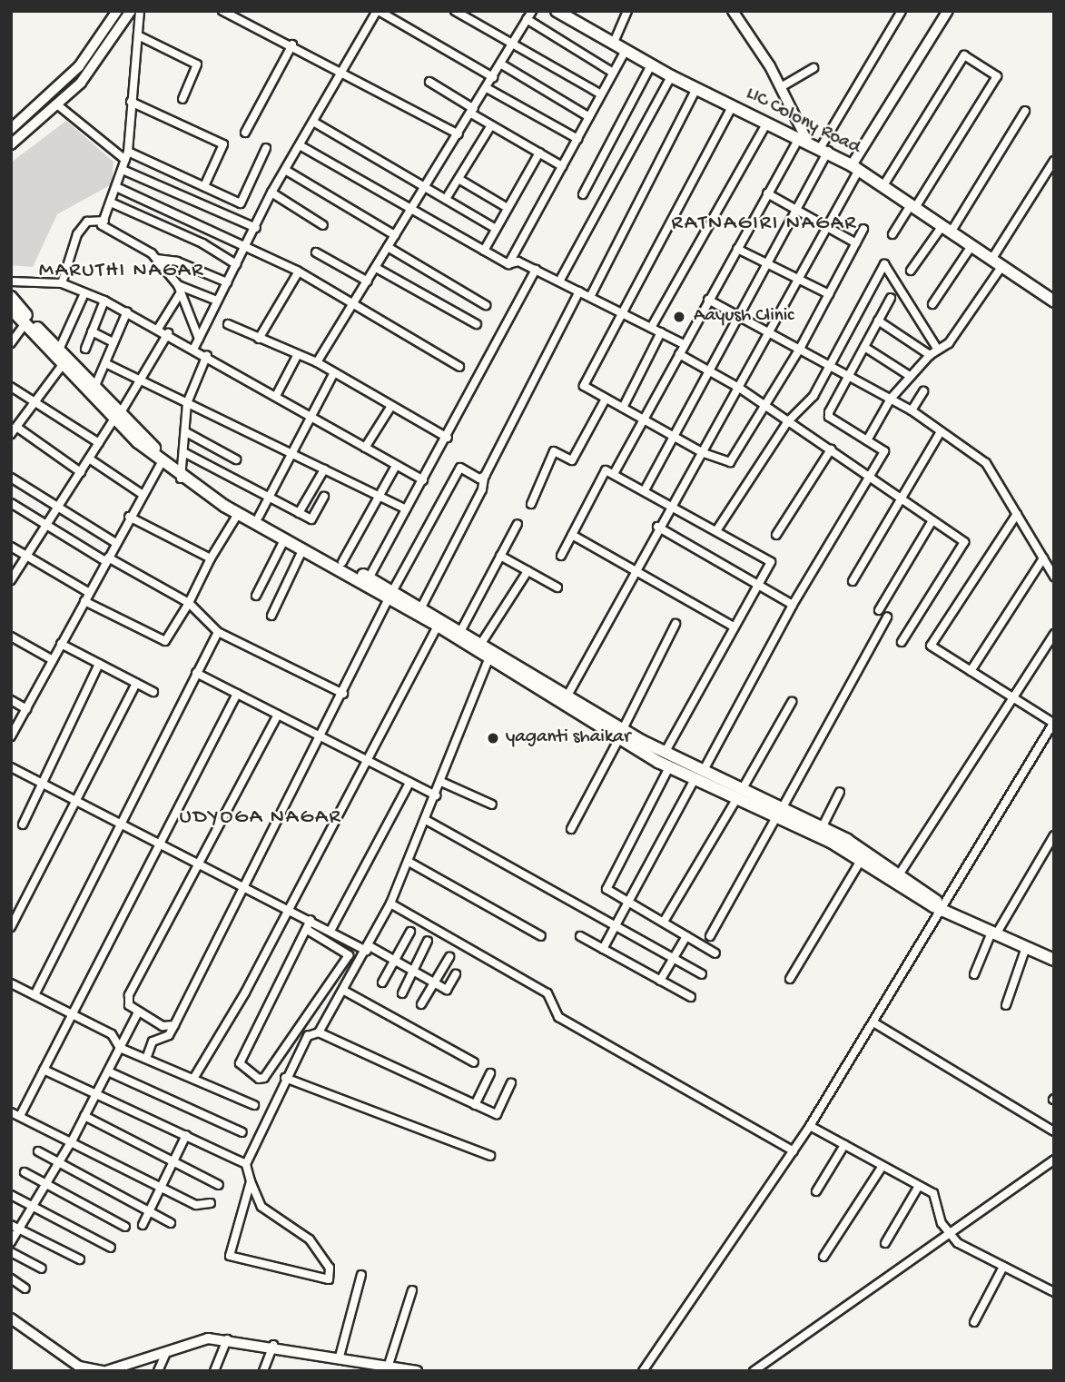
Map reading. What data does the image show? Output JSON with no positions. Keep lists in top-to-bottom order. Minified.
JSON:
{"streets":{"main road":["LIC Colony Road"]},"districts":["RATNAGIRI NAGAR","MARUTHI NAGAR","UDYOGA NAGAR"],"places":["Aayush Clinic","yaganti shaikar"]}
